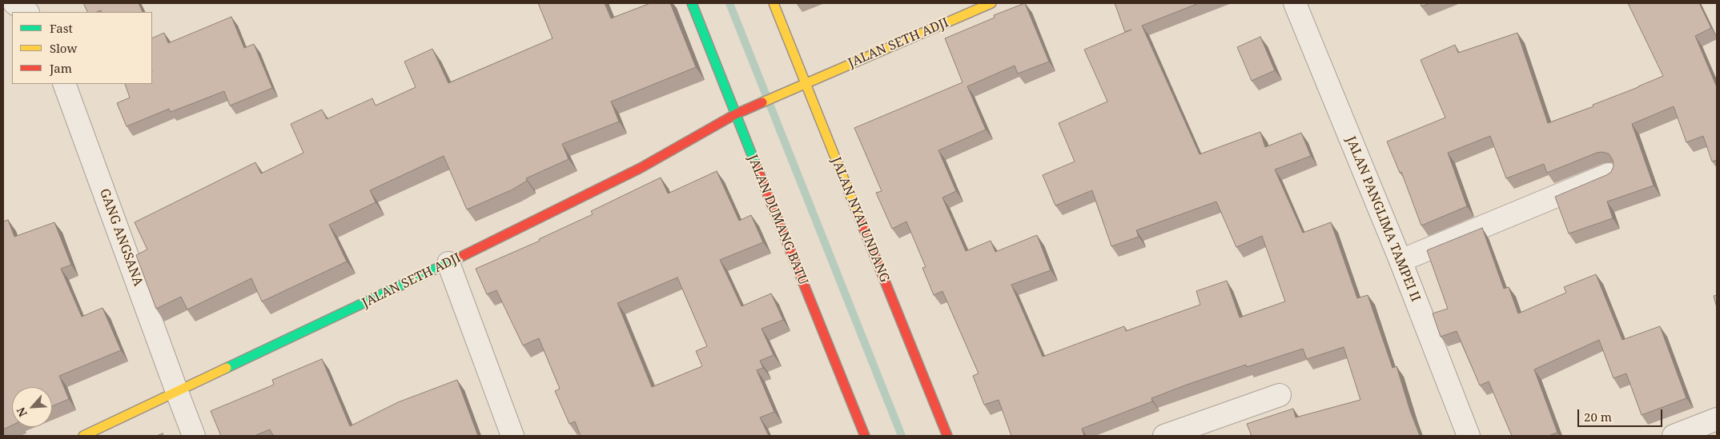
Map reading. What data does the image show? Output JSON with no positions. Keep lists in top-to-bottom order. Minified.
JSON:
{"streets":{"street":["JALAN SETH ADJI","JALAN PANGLIMA TAMPEI II","JALAN DUMANG BATU","JALAN NYAI UNDANG","GANG ANGSANA"]},"crossings":[["JALAN SETH ADJI","JALAN DUMANG BATU"],["JALAN SETH ADJI","JALAN NYAI UNDANG"],["JALAN SETH ADJI","GANG ANGSANA"]],"legend":["Fast","Slow","Jam"],"scale_bar":"20 m","north":"bottom left"}
